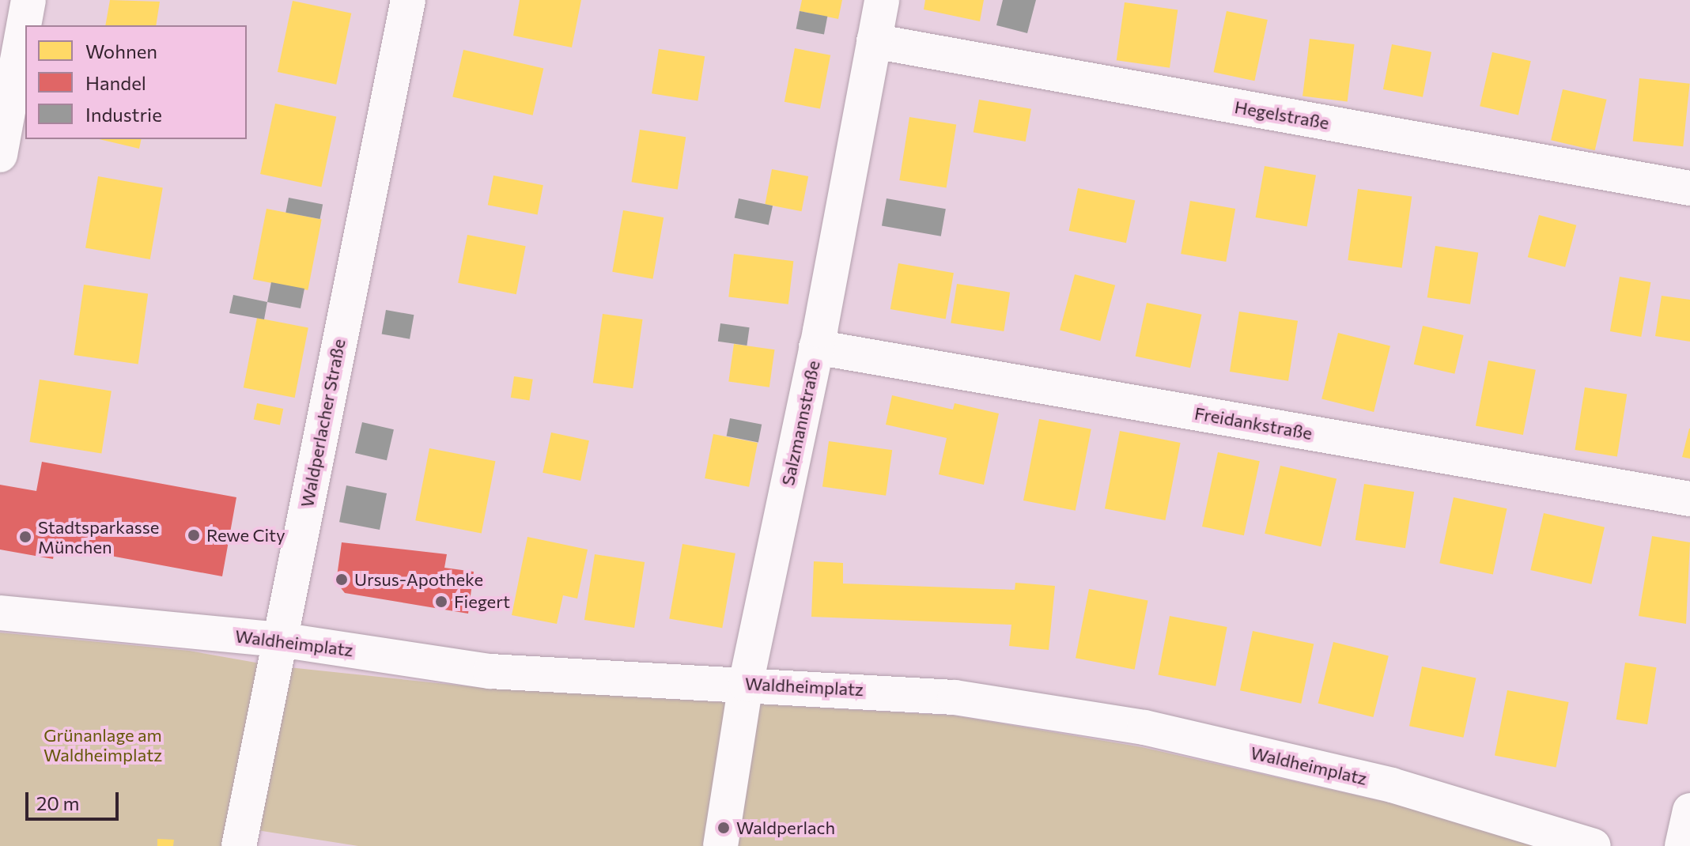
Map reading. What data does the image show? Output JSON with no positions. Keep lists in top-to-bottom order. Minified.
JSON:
{"streets":{"street":["Hegelstraße","Waldperlacher Straße","Salzmannstraße","Freidankstraße","Waldheimplatz"]},"crossings":[["Hegelstraße","Salzmannstraße"],["Waldperlacher Straße","Waldheimplatz"],["Salzmannstraße","Freidankstraße"],["Salzmannstraße","Waldheimplatz"]],"parks":["Grünanlage am Waldheimplatz"],"places":["Rewe City","Stadtsparkasse München","Ursus-Apotheke","Fiegert","Waldperlach"],"legend":["Wohnen","Handel","Industrie"],"scale_bar":"20 m"}
